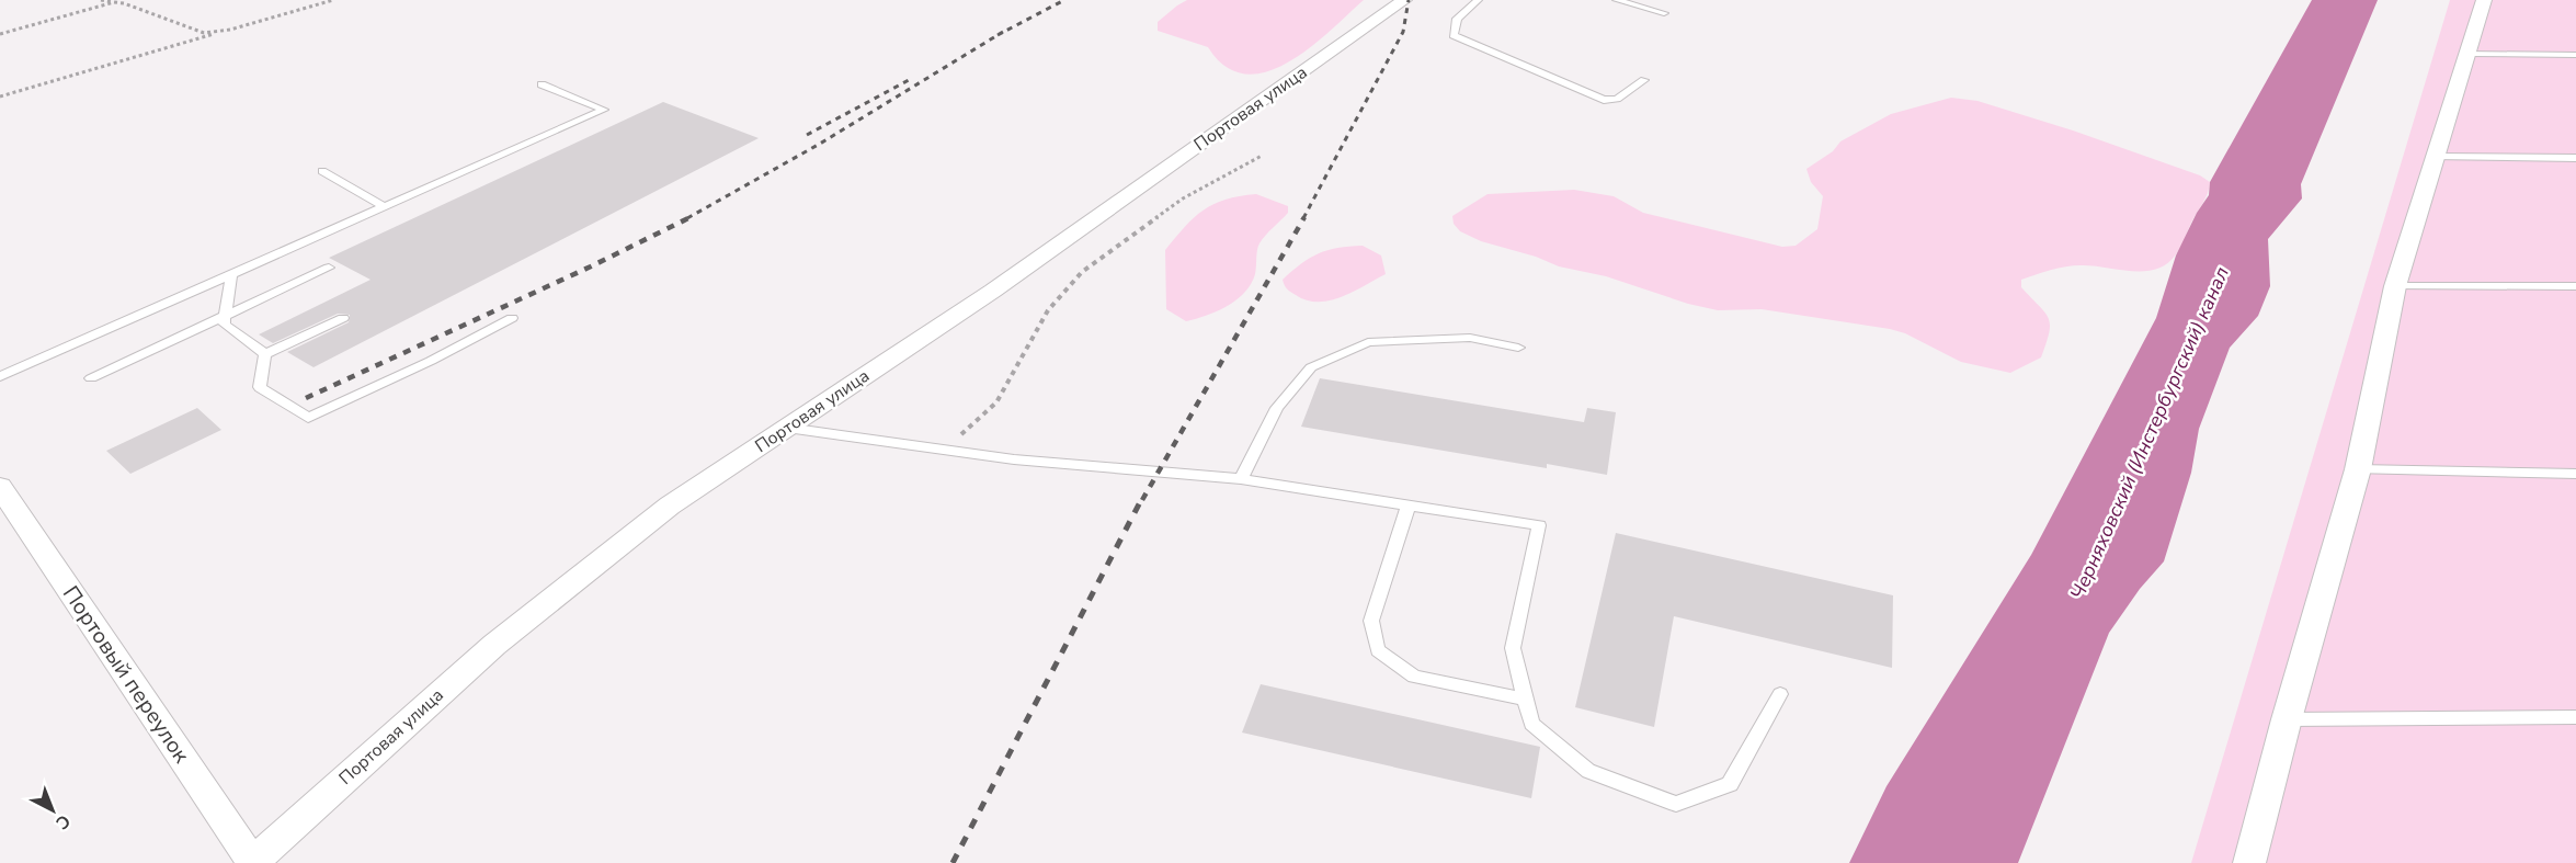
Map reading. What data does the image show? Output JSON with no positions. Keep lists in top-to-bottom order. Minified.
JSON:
{"streets":{"street":["Портовая улица","Портовый переулок"]},"crossings":[["Портовая улица","Портовый переулок"]],"water":["Черняховский (Инстербургский) канал"],"north":"bottom right"}
